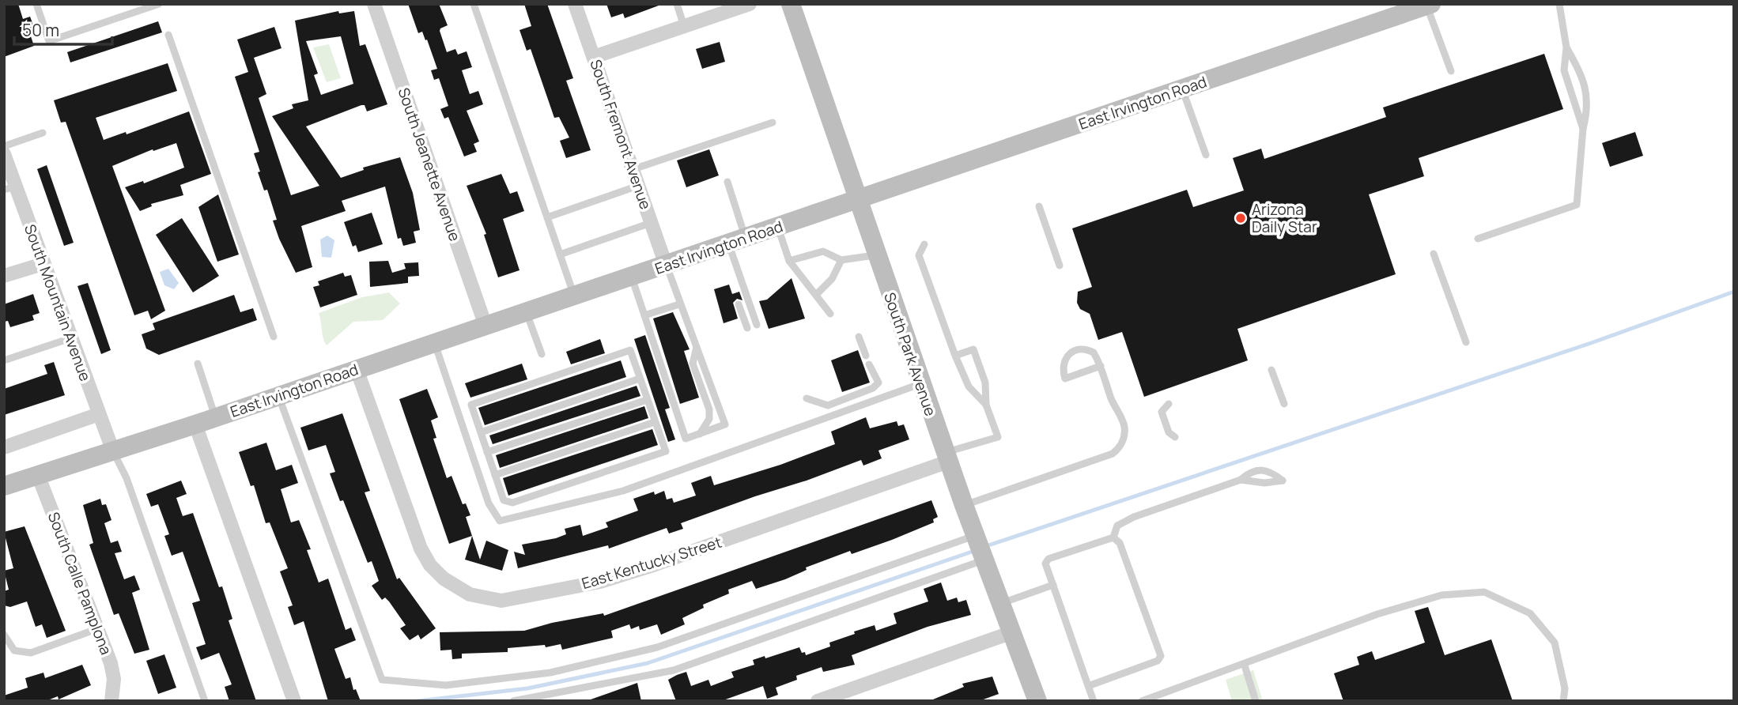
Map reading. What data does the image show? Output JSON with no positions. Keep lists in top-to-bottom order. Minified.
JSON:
{"streets":{"main road":["East Irvington Road","South Park Avenue"],"street":["South Fremont Avenue","South Jeanette Avenue","South Mountain Avenue","East Kentucky Street","South Calle Pamplona"]},"crossings":[["East Irvington Road","South Fremont Avenue"],["East Irvington Road","South Jeanette Avenue"],["East Irvington Road","South Mountain Avenue"],["East Irvington Road","South Park Avenue"],["East Irvington Road","East Kentucky Street"],["East Irvington Road","South Calle Pamplona"],["South Park Avenue","East Kentucky Street"]],"places":["Arizona Daily Star"],"scale_bar":"50 m"}
